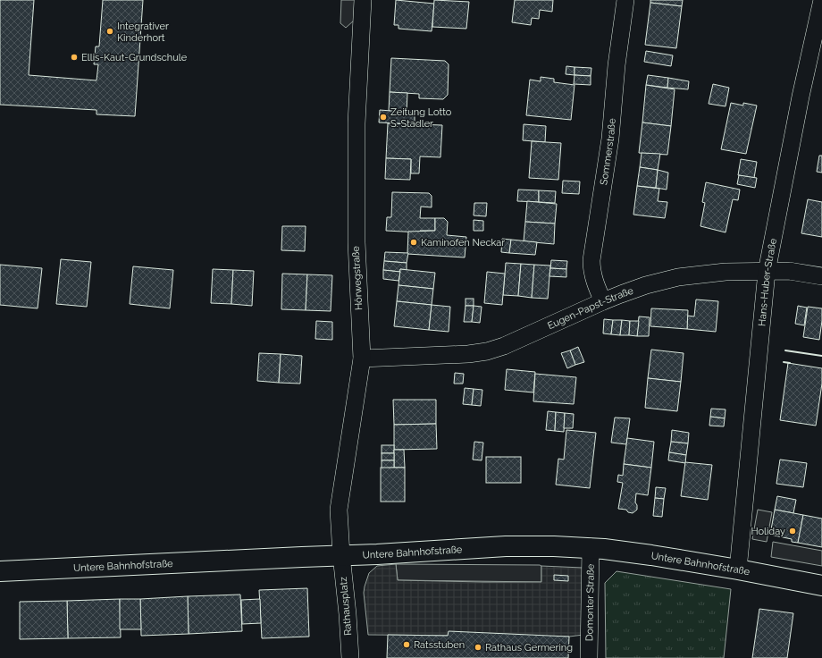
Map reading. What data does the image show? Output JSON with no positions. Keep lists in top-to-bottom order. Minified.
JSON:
{"streets":{"street":["Sommerstraße","Hörwegstraße","Hans-Huber-Straße","Eugen-Papst-Straße","Untere Bahnhofstraße","Domonter Straße","Rathausplatz"]},"crossings":[["Sommerstraße","Eugen-Papst-Straße"],["Hörwegstraße","Eugen-Papst-Straße"],["Hörwegstraße","Untere Bahnhofstraße"],["Hörwegstraße","Rathausplatz"],["Hans-Huber-Straße","Eugen-Papst-Straße"],["Hans-Huber-Straße","Untere Bahnhofstraße"],["Untere Bahnhofstraße","Domonter Straße"],["Untere Bahnhofstraße","Rathausplatz"]],"places":["Integrativer Kinderhort","Ellis-Kaut-Grundschule","Zeitung Lotto S. Stadler","Kaminofen Neckar","Holiday","Ratsstuben","Rathaus Germering"]}
